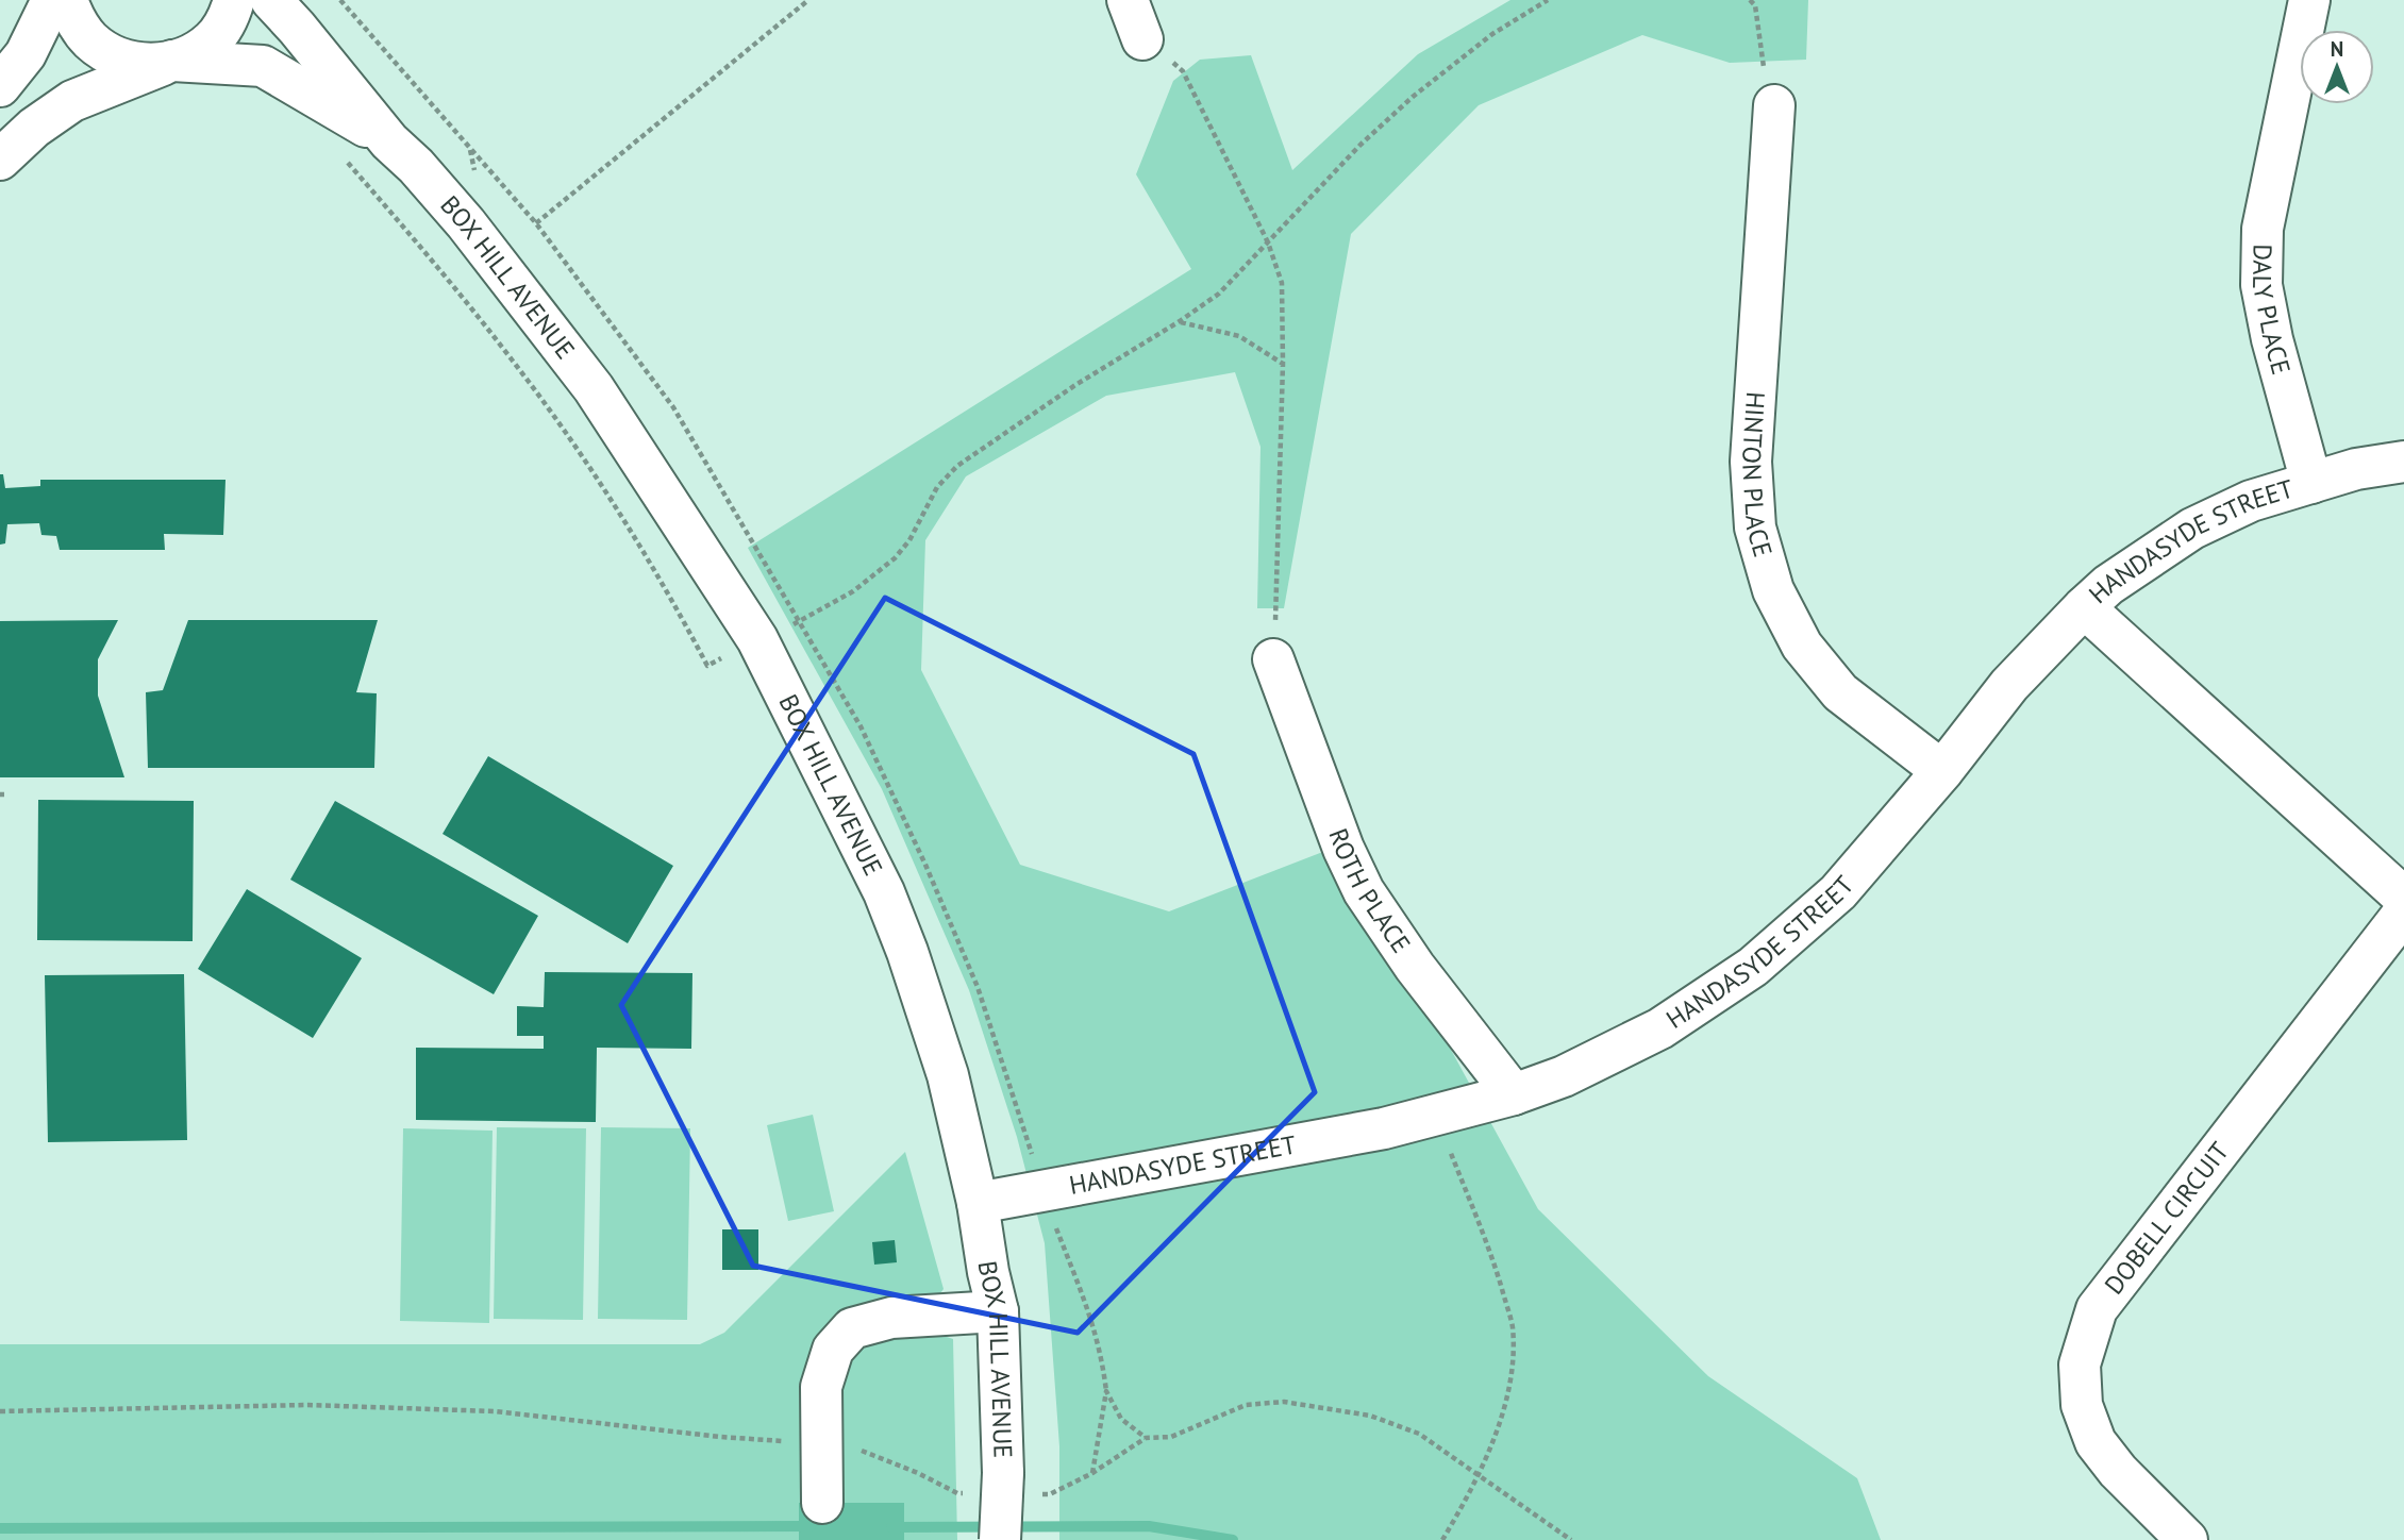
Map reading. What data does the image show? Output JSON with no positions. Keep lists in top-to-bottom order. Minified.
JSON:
{"streets":{"street":["BOX HILL AVENUE","DALY PLACE","HINTON PLACE","HANDASYDE STREET","ROTH PLACE","DOBELL CIRCUIT"]},"crossings":[["BOX HILL AVENUE","HANDASYDE STREET"],["DALY PLACE","HANDASYDE STREET"],["HINTON PLACE","HANDASYDE STREET"],["HANDASYDE STREET","ROTH PLACE"]],"north":"top"}
